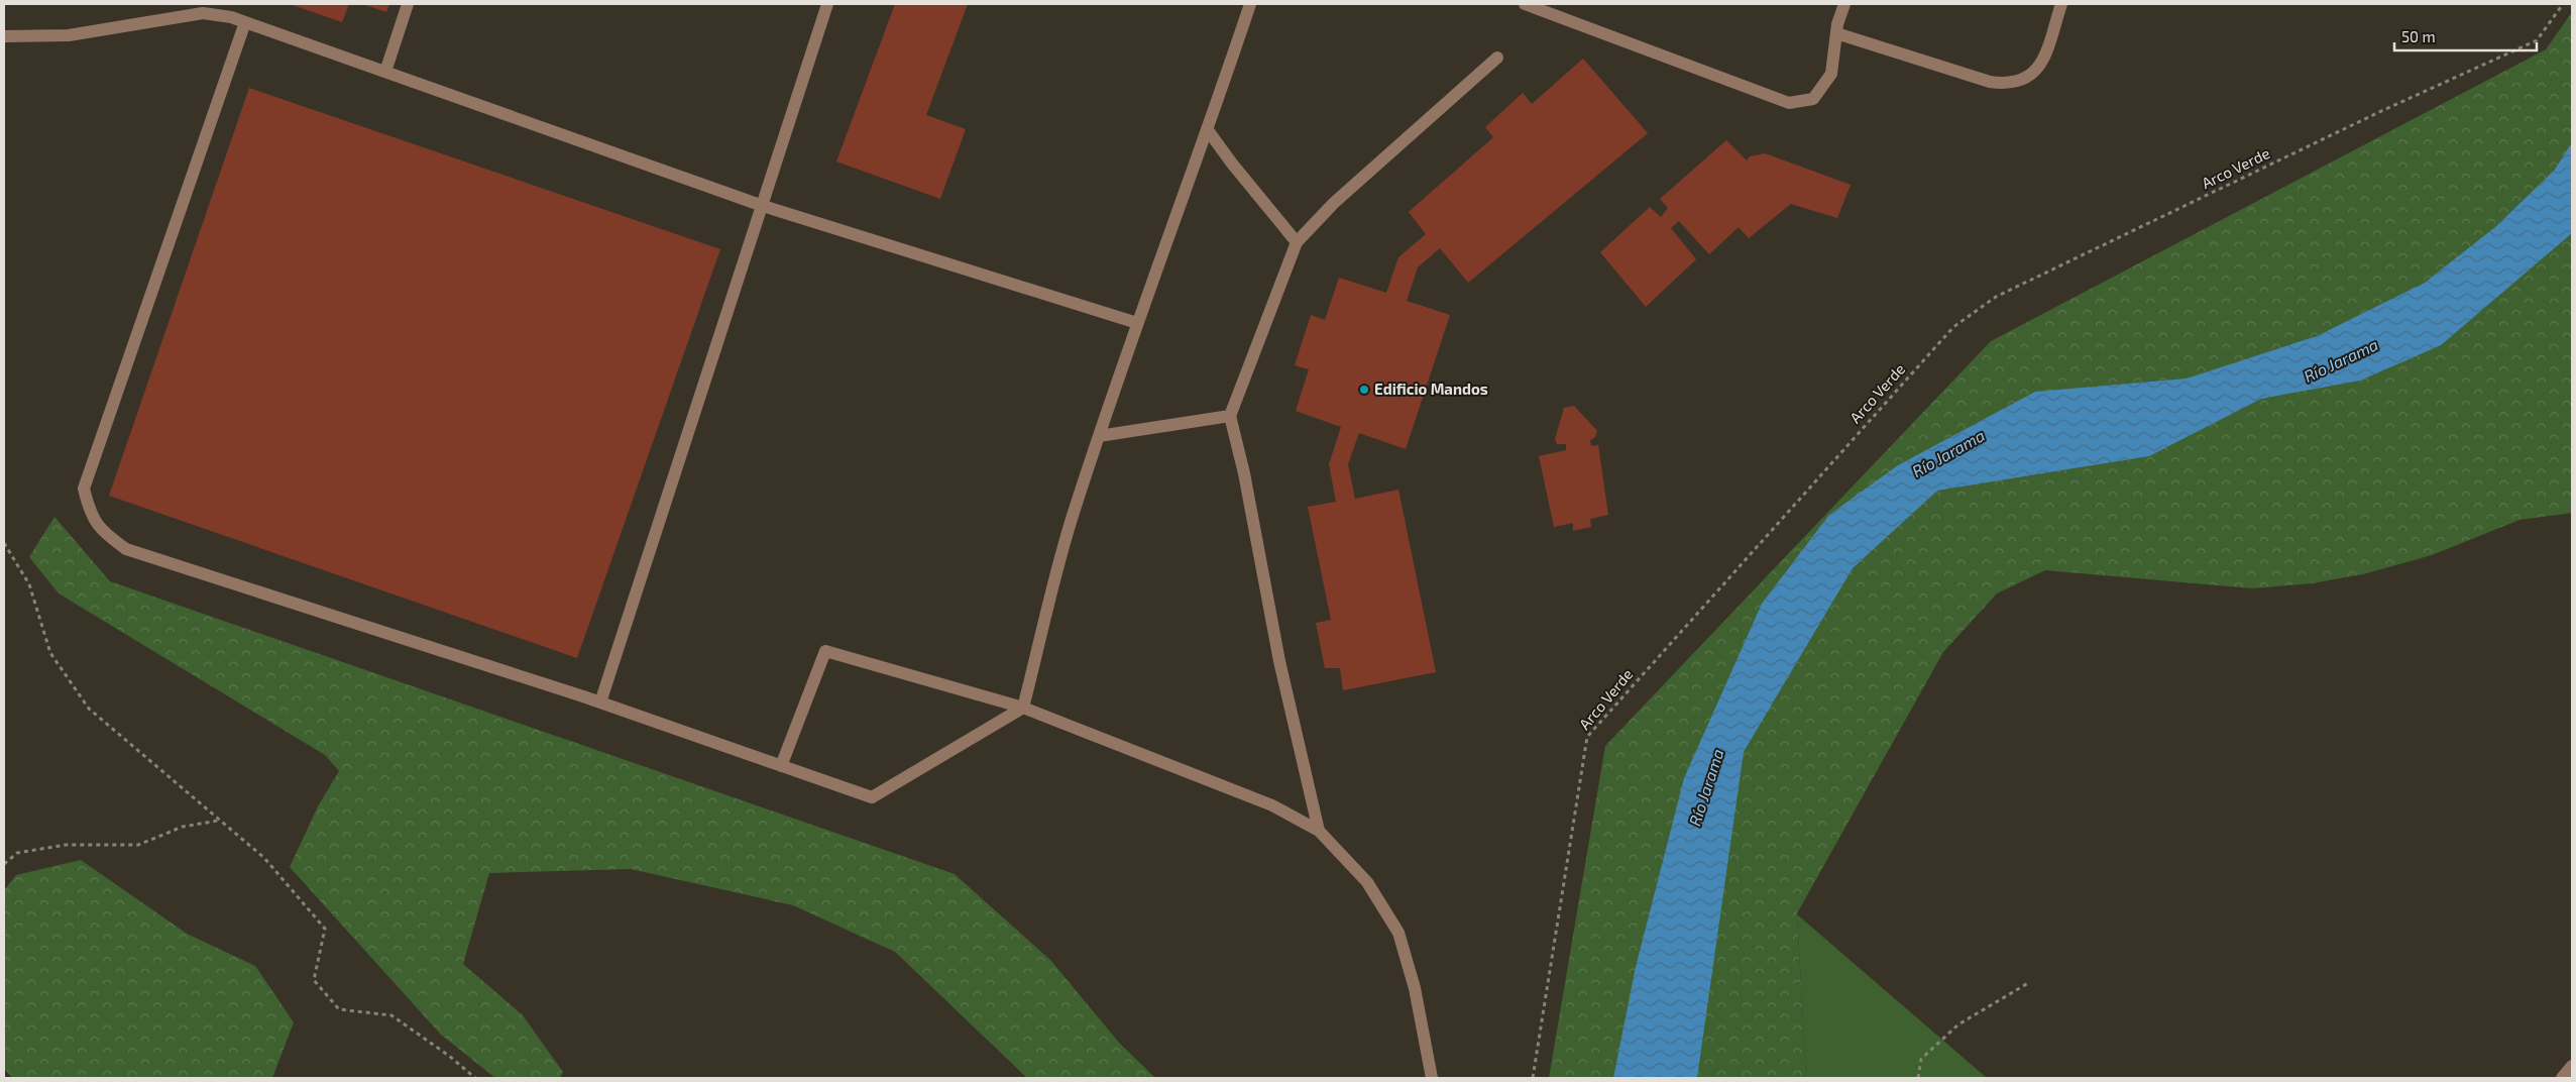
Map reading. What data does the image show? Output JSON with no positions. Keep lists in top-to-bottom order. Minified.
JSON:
{"streets":{"path":["Arco Verde"]},"water":["Río Jarama"],"places":["Edificio Mandos"],"scale_bar":"50 m"}
